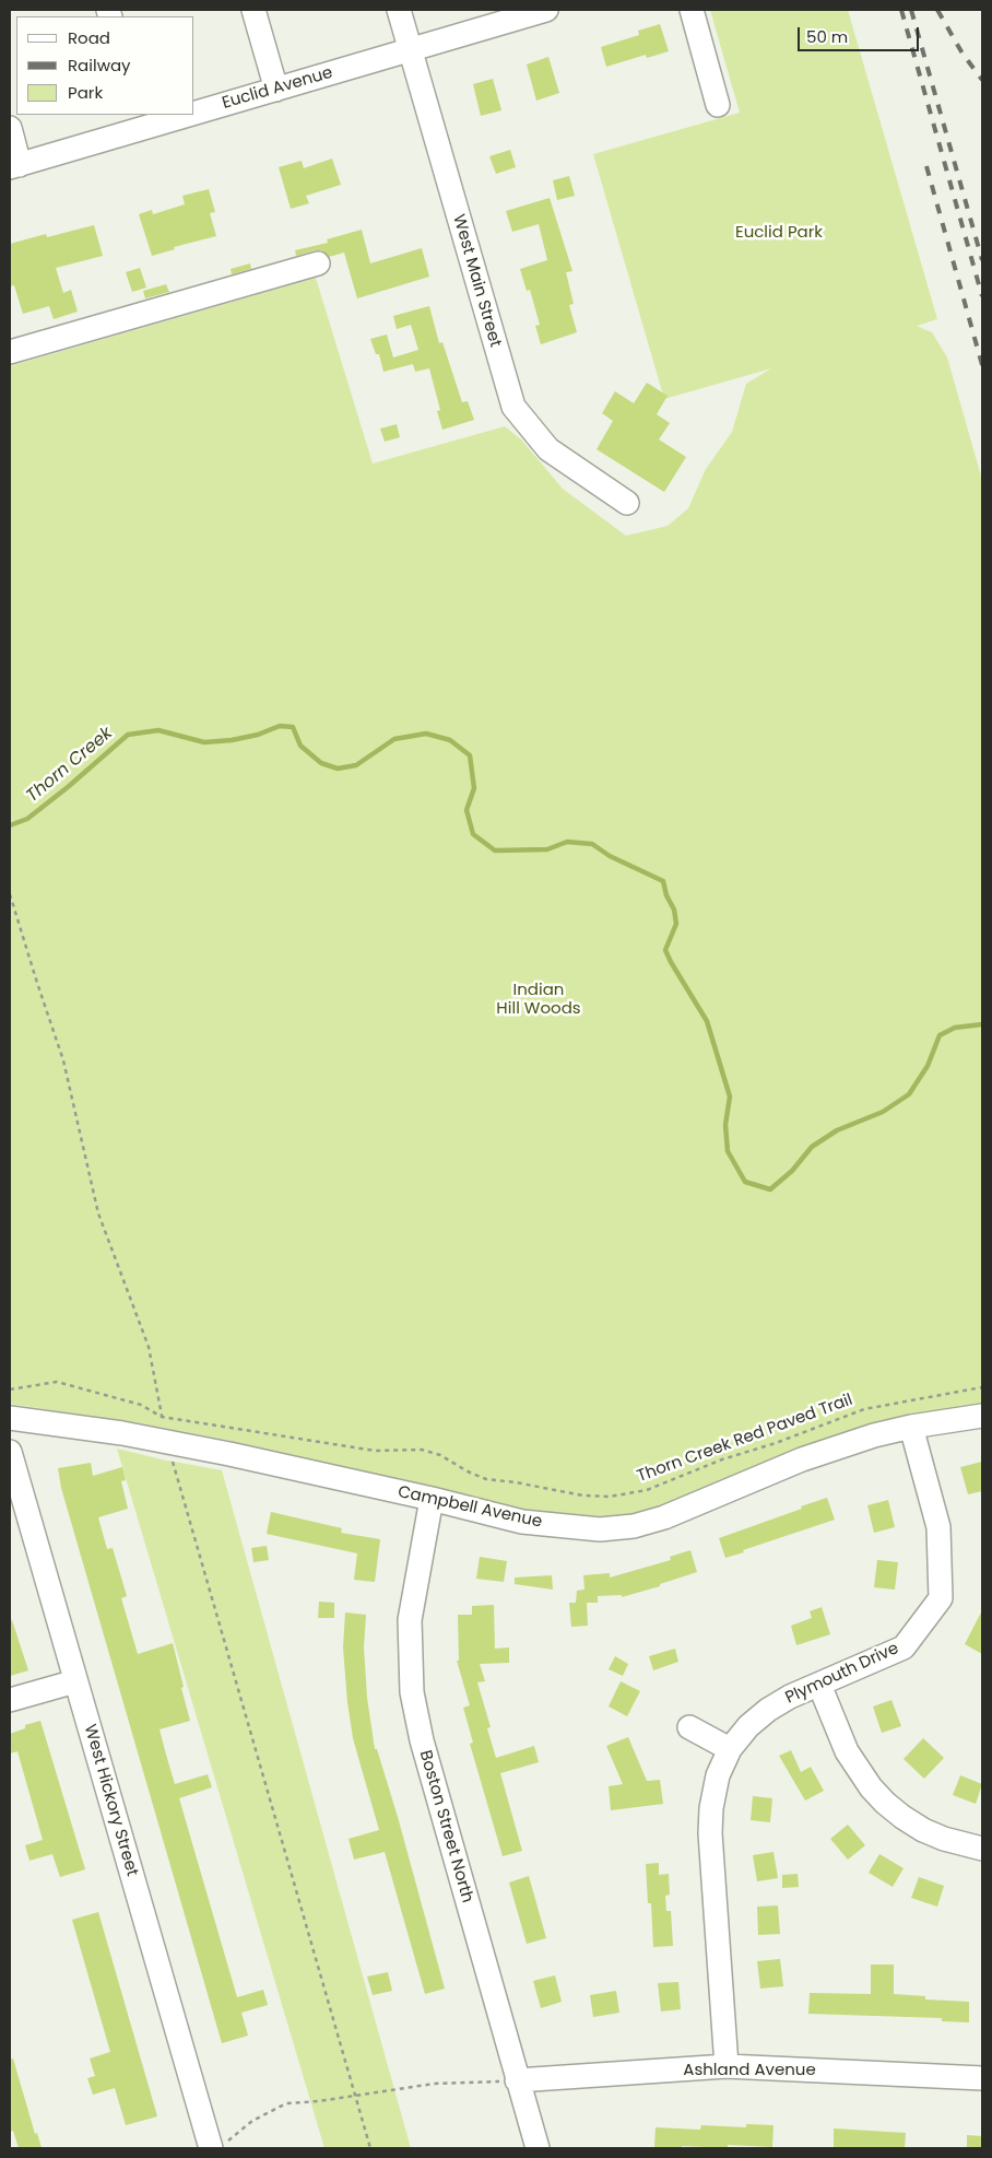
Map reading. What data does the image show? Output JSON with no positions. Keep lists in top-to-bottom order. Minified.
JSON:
{"streets":{"street":["Euclid Avenue","West Main Street","Campbell Avenue","Plymouth Drive","West Hickory Street","Boston Street North","Ashland Avenue"],"path":["Thorn Creek Red Paved Trail"]},"crossings":[["Euclid Avenue","West Main Street"],["Campbell Avenue","Plymouth Drive"],["Campbell Avenue","Boston Street North"],["Plymouth Drive","Ashland Avenue"],["Boston Street North","Ashland Avenue"]],"water":["Thorn Creek"],"parks":["Euclid Park","Indian Hill Woods"],"legend":["Road","Railway","Park"],"scale_bar":"50 m"}
